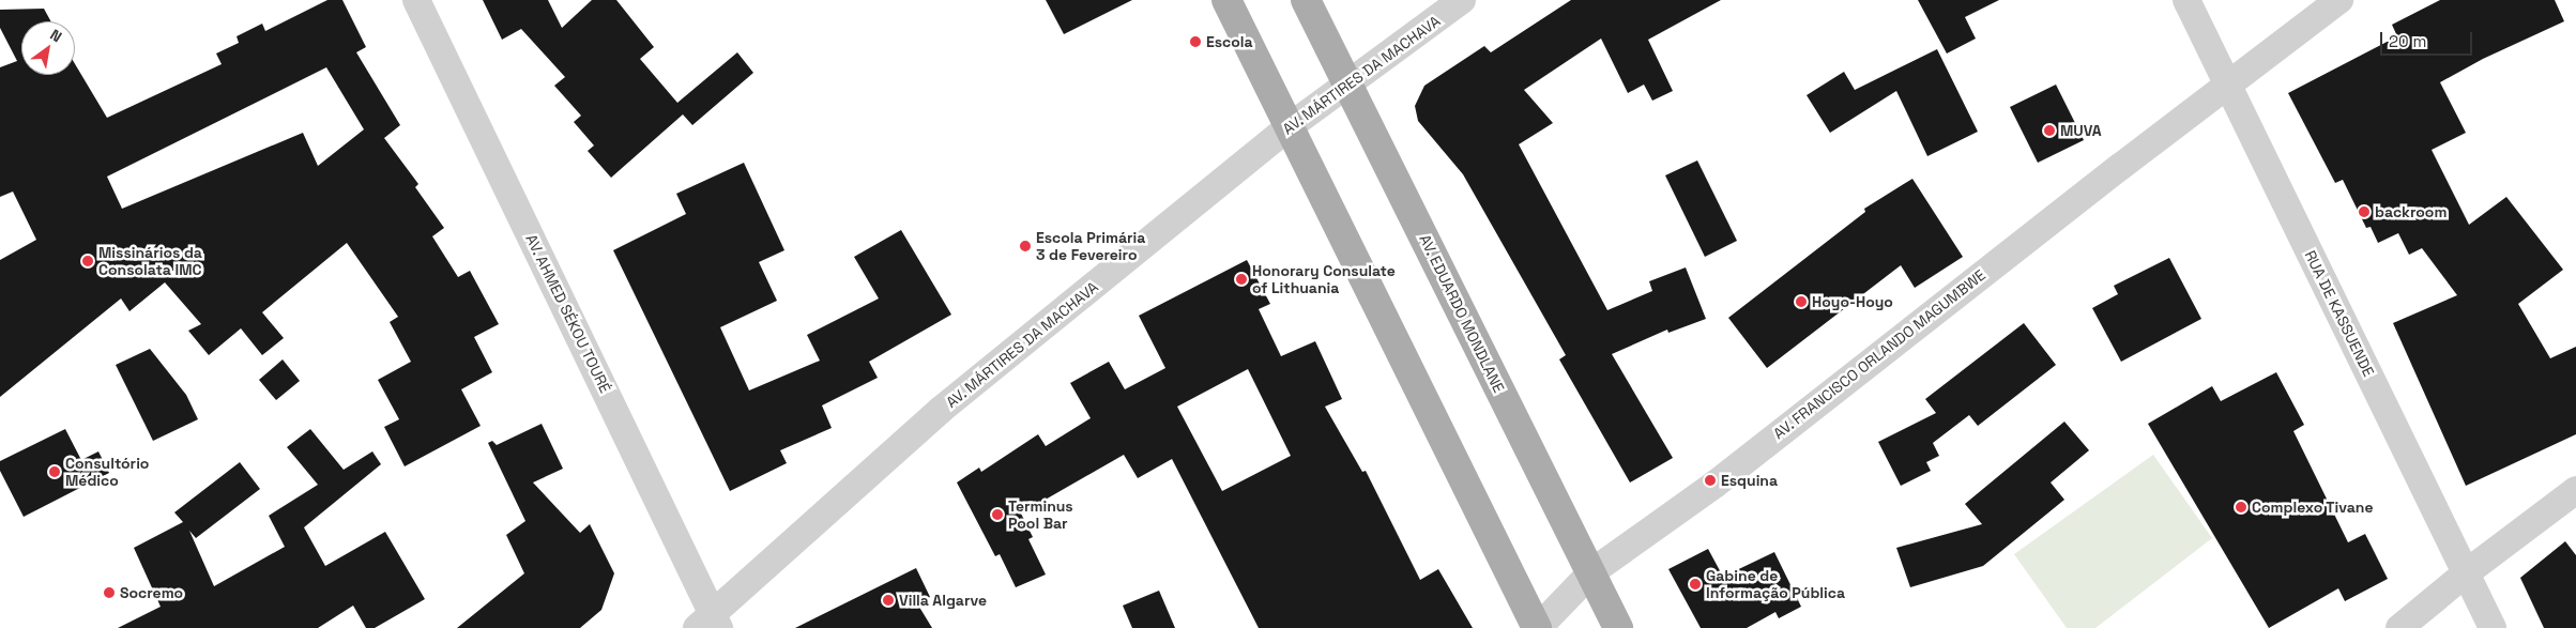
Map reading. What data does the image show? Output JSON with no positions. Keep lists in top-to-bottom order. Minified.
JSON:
{"streets":{"main road":["AV. EDUARDO MONDLANE"],"street":["AV. MÁRTIRES DA MACHAVA","AV. AHMED SÉKOU TOURÉ","RUA DE KASSUENDE","AV. FRANCISCO ORLANDO MAGUMBWE"]},"crossings":[["AV. MÁRTIRES DA MACHAVA","AV. AHMED SÉKOU TOURÉ"],["AV. MÁRTIRES DA MACHAVA","AV. EDUARDO MONDLANE"],["AV. EDUARDO MONDLANE","AV. FRANCISCO ORLANDO MAGUMBWE"],["RUA DE KASSUENDE","AV. FRANCISCO ORLANDO MAGUMBWE"]],"places":["Escola","MUVA","backroom","Escola Primária 3 de Fevereiro","Missinários da Consolata IMC","Honorary Consulate of Lithuania","Hoyo-Hoyo","Consultório Médico","Esquina","Complexo Tivane","Terminus Pool Bar","Gabine de Informação Pública","Socremo","Villa Algarve"],"scale_bar":"20 m","north":"top right"}
